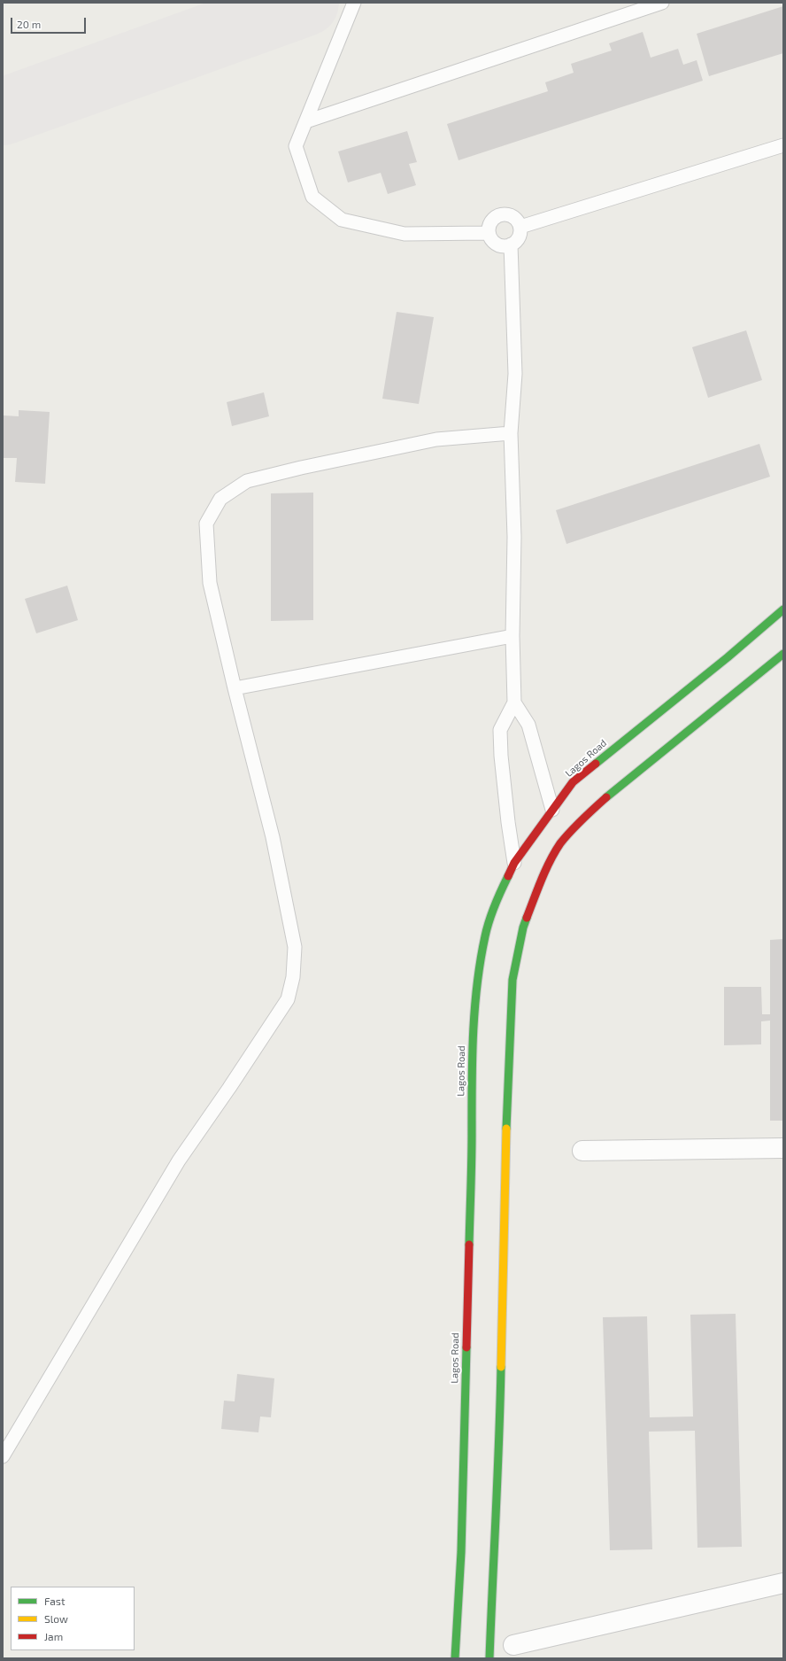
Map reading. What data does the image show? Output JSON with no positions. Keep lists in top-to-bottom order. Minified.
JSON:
{"streets":{"main road":["Lagos Road"]},"legend":["Fast","Slow","Jam"],"scale_bar":"20 m"}
